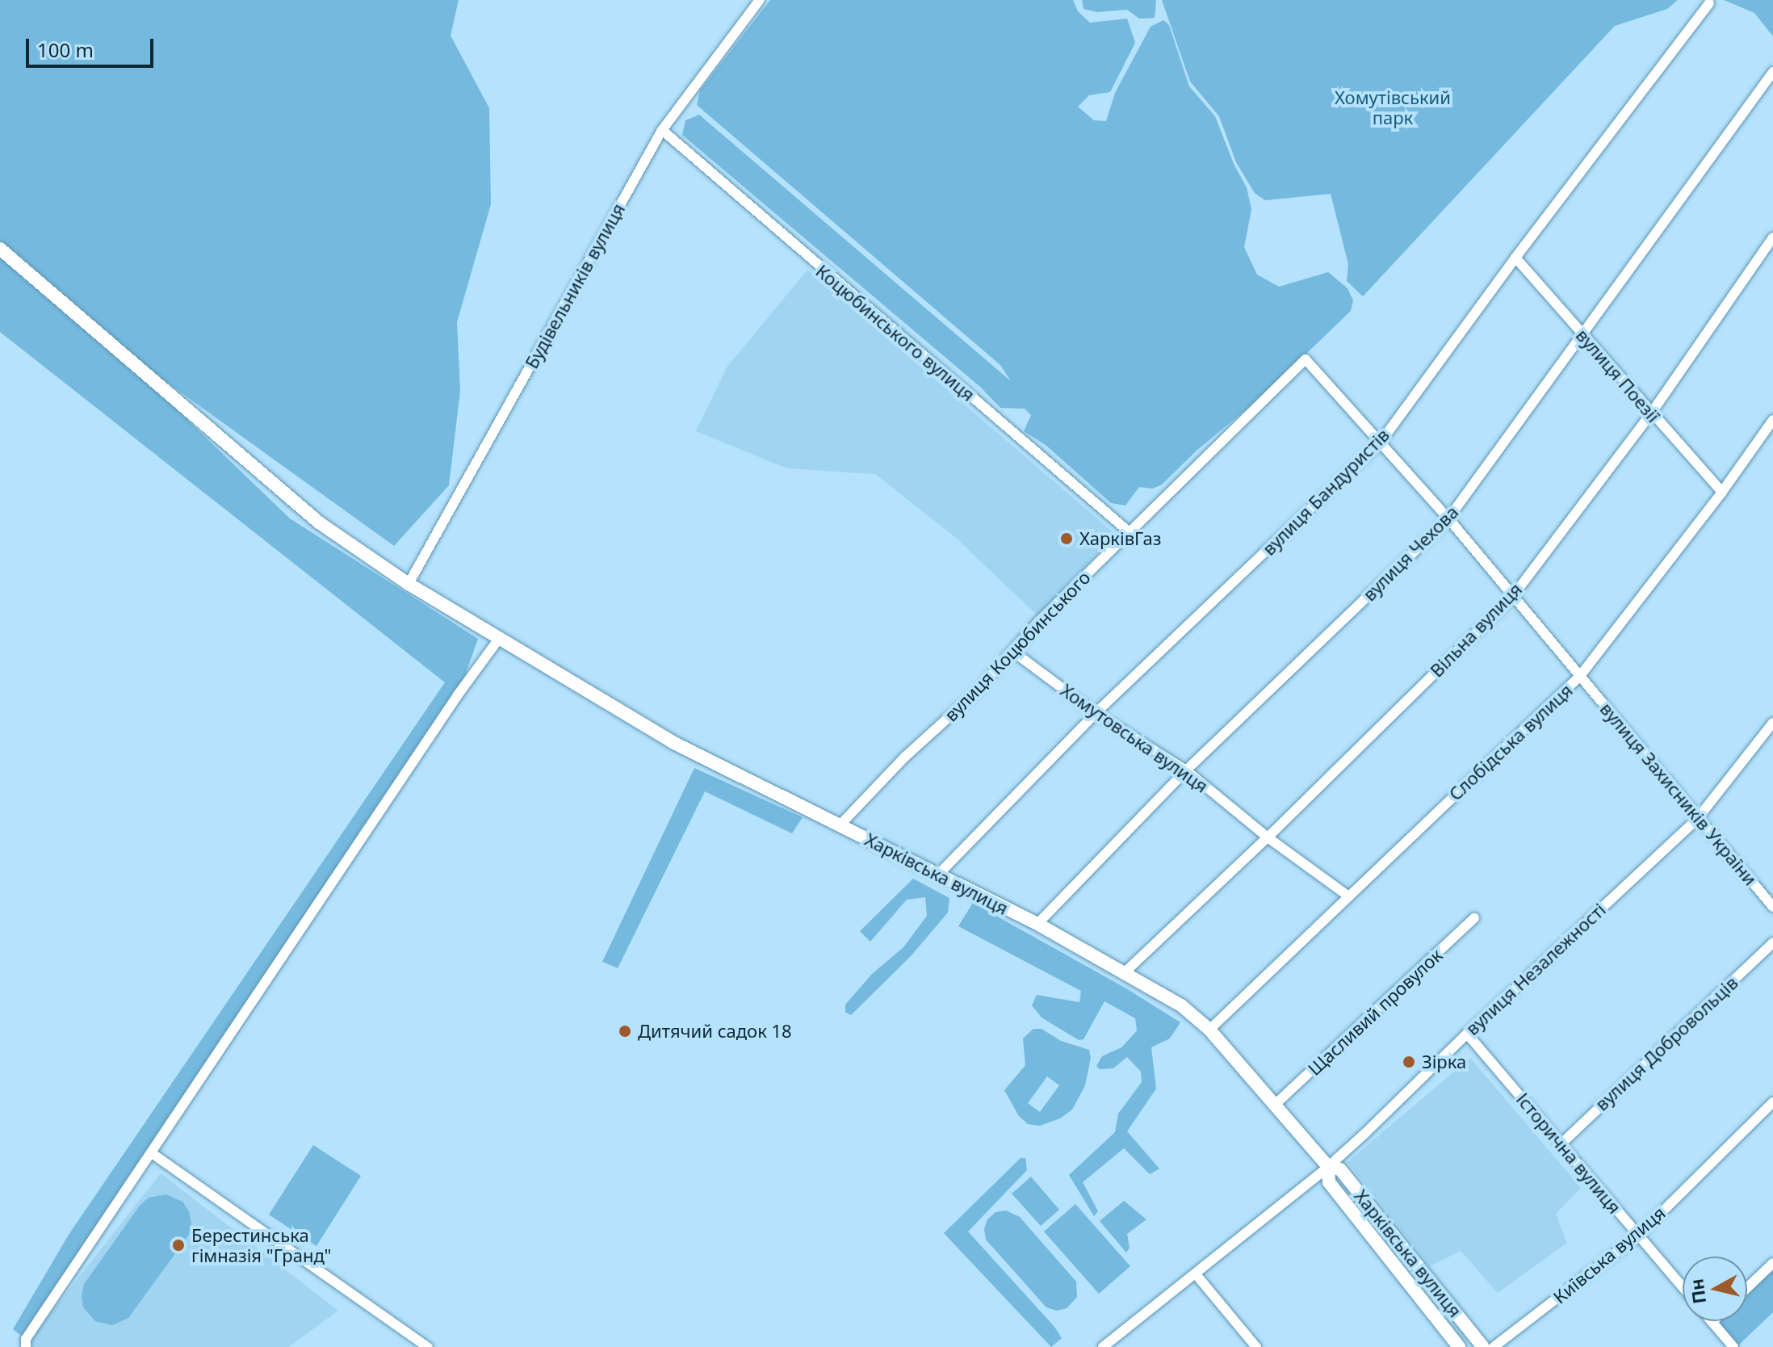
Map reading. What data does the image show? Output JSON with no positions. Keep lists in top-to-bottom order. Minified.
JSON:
{"streets":{"street":["Будівельників вулиця","Коцюбинського вулиця","вулиця Поезії","вулиця Бандуристів","вулиця Чехова","Вільна вулиця","вулиця Коцюбинського","Хомутовська вулиця","Слобідська вулиця","вулиця Захисників України","Харківська вулиця","вулиця Незалежності","Щасливий провулок","вулиця Добровольців","Історична вулиця","Київська вулиця"]},"crossings":[["Будівельників вулиця","Коцюбинського вулиця"],["Будівельників вулиця","Харківська вулиця"],["Коцюбинського вулиця","вулиця Коцюбинського"],["вулиця Поезії","вулиця Бандуристів"],["вулиця Поезії","вулиця Чехова"],["вулиця Поезії","Вільна вулиця"],["вулиця Поезії","Слобідська вулиця"],["вулиця Бандуристів","Хомутовська вулиця"],["вулиця Бандуристів","вулиця Захисників України"],["вулиця Бандуристів","Харківська вулиця"],["вулиця Чехова","Хомутовська вулиця"],["вулиця Чехова","вулиця Захисників України"],["вулиця Чехова","Харківська вулиця"],["Вільна вулиця","Хомутовська вулиця"],["Вільна вулиця","вулиця Захисників України"],["Вільна вулиця","Харківська вулиця"],["вулиця Коцюбинського","Хомутовська вулиця"],["вулиця Коцюбинського","вулиця Захисників України"],["вулиця Коцюбинського","Харківська вулиця"],["Хомутовська вулиця","Слобідська вулиця"],["Слобідська вулиця","вулиця Захисників України"],["Слобідська вулиця","Харківська вулиця"],["вулиця Захисників України","вулиця Незалежності"],["Харківська вулиця","вулиця Незалежності"],["Харківська вулиця","Щасливий провулок"],["вулиця Незалежності","Історична вулиця"],["вулиця Добровольців","Історична вулиця"],["Історична вулиця","Київська вулиця"]],"parks":["Хомутівський парк"],"places":["ХарківГаз","Дитячий садок 18","Зірка","Берестинська гімназія \"Гранд\""],"scale_bar":"100 m","north":"left"}
